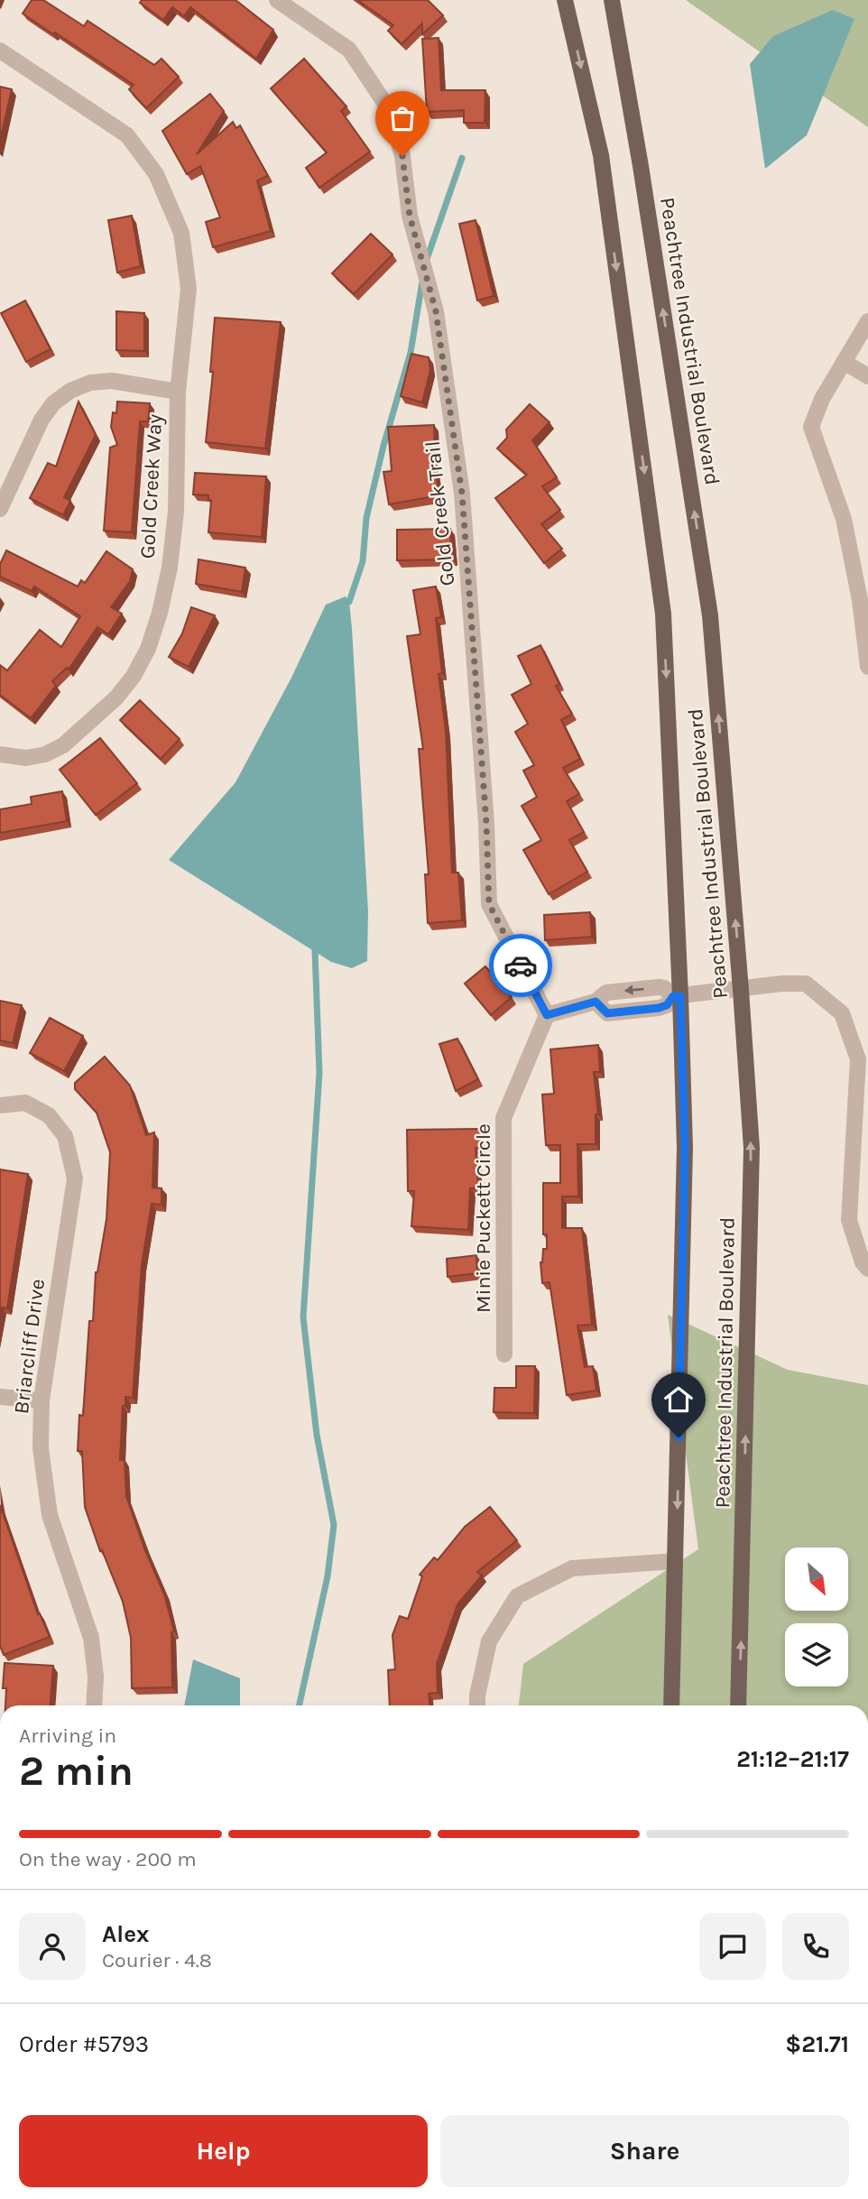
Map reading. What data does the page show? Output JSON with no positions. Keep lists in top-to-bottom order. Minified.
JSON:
{"streets":{"main road":["Peachtree Industrial Boulevard"],"street":["Gold Creek Way","Gold Creek Trail","Minie Puckett Circle","Briarcliff Drive"]},"crossings":[["Gold Creek Trail","Minie Puckett Circle"]],"north":"bottom right","page":{"heading":["2 min","Arriving in","21:12–21:17"],"panel":["Alex","Courier · 4.8","Order #5793","$21.71"],"bar":"On the way · 200 m","buttons":["Help","Share"]}}
